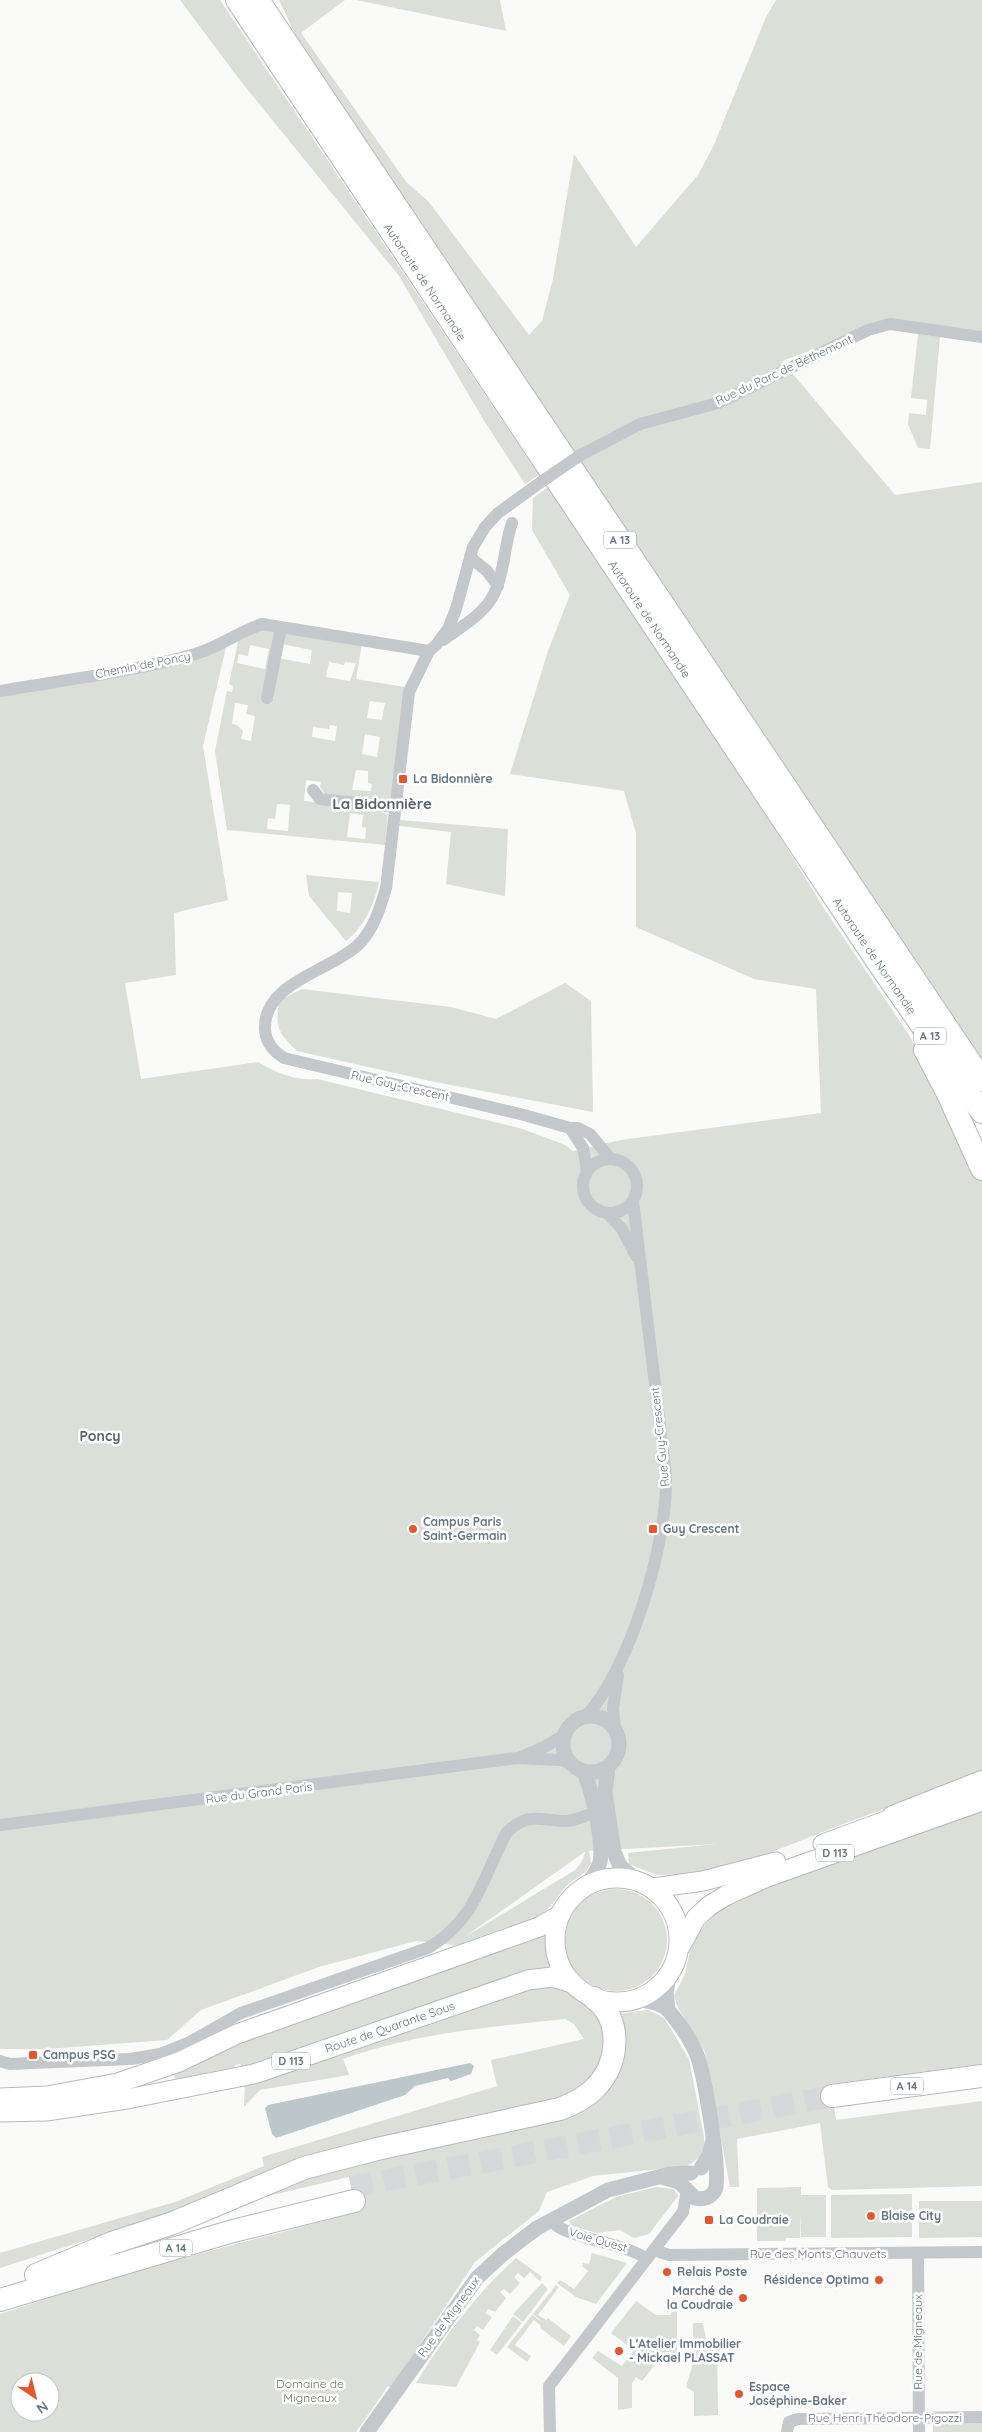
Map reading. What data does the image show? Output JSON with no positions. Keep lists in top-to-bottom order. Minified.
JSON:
{"streets":{"highway":["Autoroute de Normandie","A 13","A 14"],"main road":["D 113","Route de Quarante Sous"],"street":["Rue du Parc de Béthemont","Chemin de Poncy","Rue Guy-Crescent","Rue du Grand Paris","Voie Ouest","Rue des Monts Chauvets","Rue de Migneaux","Rue Henri Théodore-Pigozzi"]},"crossings":[["Rue du Parc de Béthemont","Chemin de Poncy"],["Rue du Parc de Béthemont","Rue Guy-Crescent"],["Rue Guy-Crescent","Rue du Grand Paris"],["Voie Ouest","Rue des Monts Chauvets"],["Voie Ouest","Rue de Migneaux"],["Rue des Monts Chauvets","Rue de Migneaux"],["Rue de Migneaux","Rue Henri Théodore-Pigozzi"]],"districts":["La Bidonnière","Poncy"],"parks":["Domaine de Migneaux"],"places":{"transit":["La Bidonnière","Guy Crescent","Campus PSG","La Coudraie"],"other":["Campus Paris Saint-Germain","Blaise City","Relais Poste","Résidence Optima","Marché de la Coudraie","L'Atelier Immobilier - Mickael PLASSAT","Espace Joséphine-Baker"]},"north":"bottom right"}
